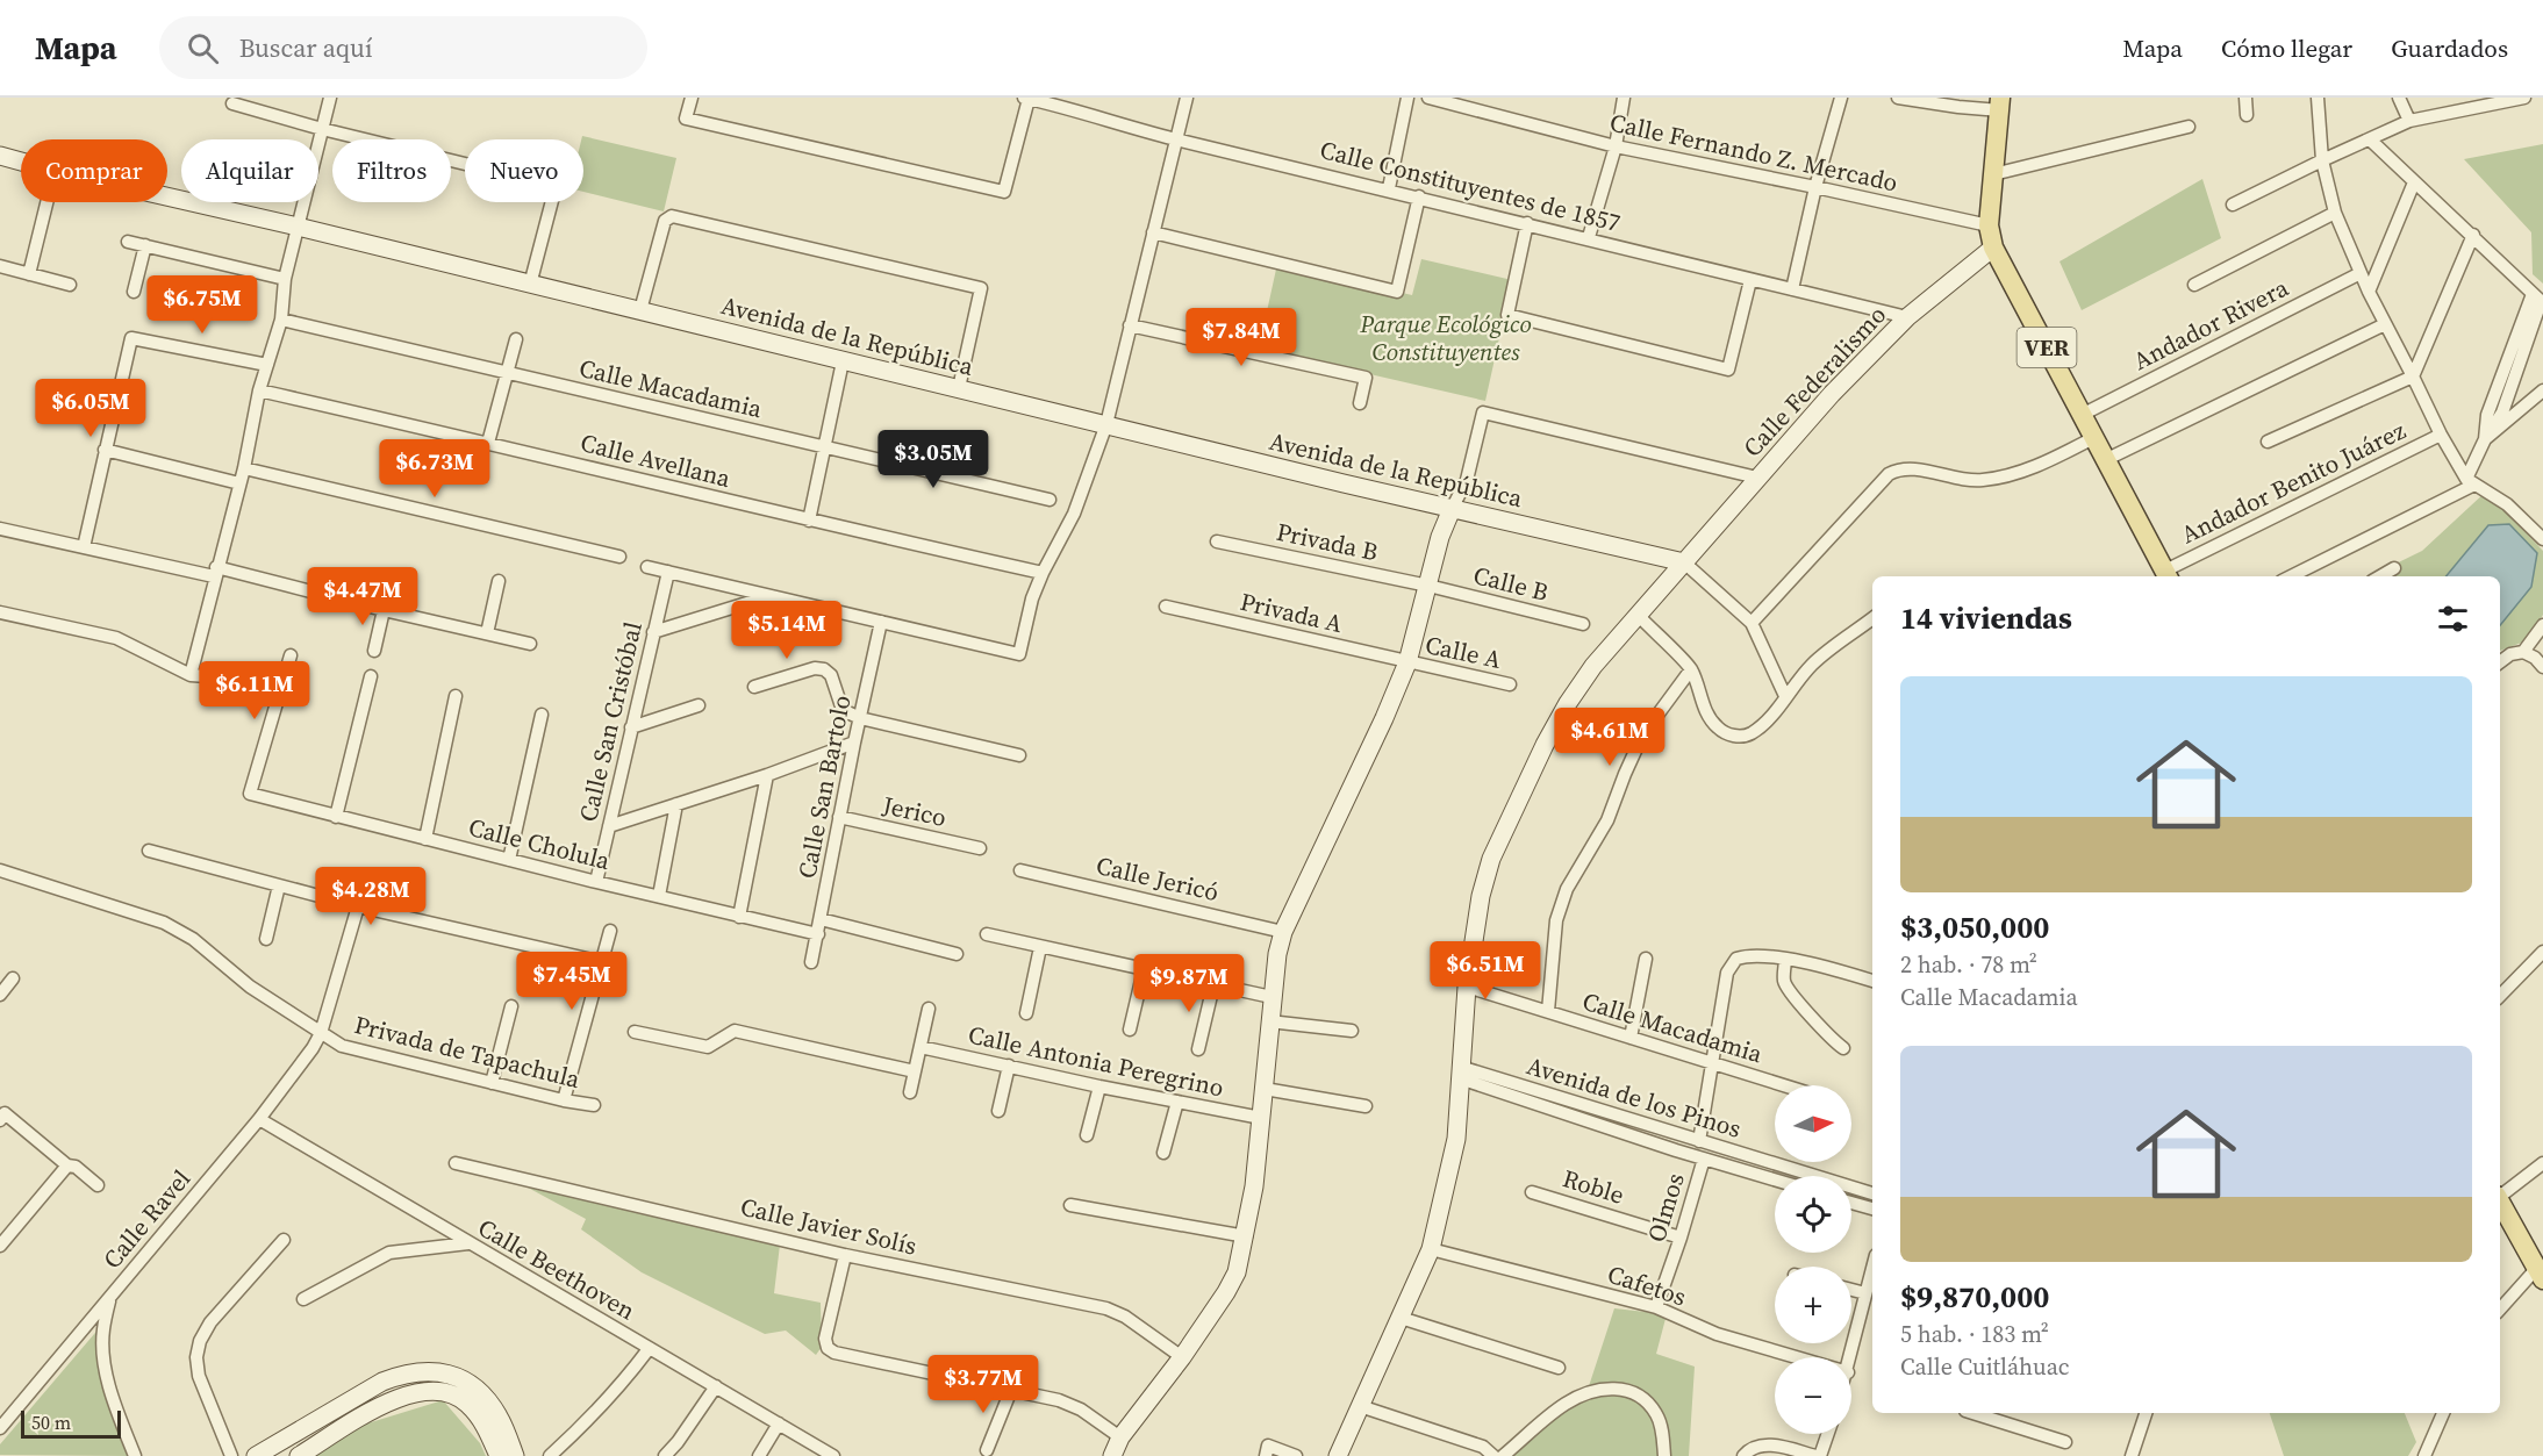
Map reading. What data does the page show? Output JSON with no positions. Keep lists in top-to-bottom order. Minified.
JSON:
{"streets":{"main road":["Avenida de la República","VER","Calle Federalismo"],"street":["Calle Fernando Z. Mercado","Calle Constituyentes de 1857","Andador Rivera","Calle Macadamia","Calle Avellana","Andador Benito Juárez","Privada B","Calle B","Privada A","Calle A","Calle San Cristóbal","Calle San Bartolo","Jerico","Calle Cholula","Calle Jericó","Privada de Tapachula","Calle Antonia Peregrino","Avenida de los Pinos","Roble","Olmos","Calle Ravel","Calle Javier Solís","Calle Beethoven","Cafetos"]},"crossings":[["Calle Fernando Z. Mercado","VER"],["Calle Constituyentes de 1857","Calle Federalismo"],["Andador Rivera","VER"],["Avenida de la República","Calle Federalismo"],["VER","Calle Federalismo"],["VER","Andador Benito Juárez"],["Calle Federalismo","Calle Macadamia"],["Calle Federalismo","Avenida de los Pinos"],["Calle Federalismo","Cafetos"],["Privada B","Calle B"],["Privada A","Calle A"],["Calle San Cristóbal","Calle Cholula"],["Calle San Bartolo","Jerico"],["Calle San Bartolo","Calle Cholula"],["Privada de Tapachula","Calle Ravel"],["Avenida de los Pinos","Olmos"],["Roble","Olmos"],["Olmos","Cafetos"],["Calle Ravel","Calle Beethoven"]],"parks":["Parque Ecológico Constituyentes"],"scale_bar":"50 m","north":"right","page":{"header":"Mapa","search":"Buscar aquí","nav":["Mapa","Cómo llegar","Guardados"],"chip":["Comprar","Alquilar","Filtros","Nuevo"],"price":["$6.75M","$7.84M","$6.05M","$3.05M","$6.73M","$4.47M","$5.14M","$6.11M","$4.61M","$4.28M","$6.51M","$7.45M","$9.87M","$3.77M"],"heading":"14 viviendas","list":[{"name":"$3,050,000","note":"2 hab. · 78 m² · Calle Macadamia"},{"name":"$9,870,000","note":"5 hab. · 183 m² · Calle Cuitláhuac"}],"map_buttons":["+","−"],"scale":"50 m"}}
